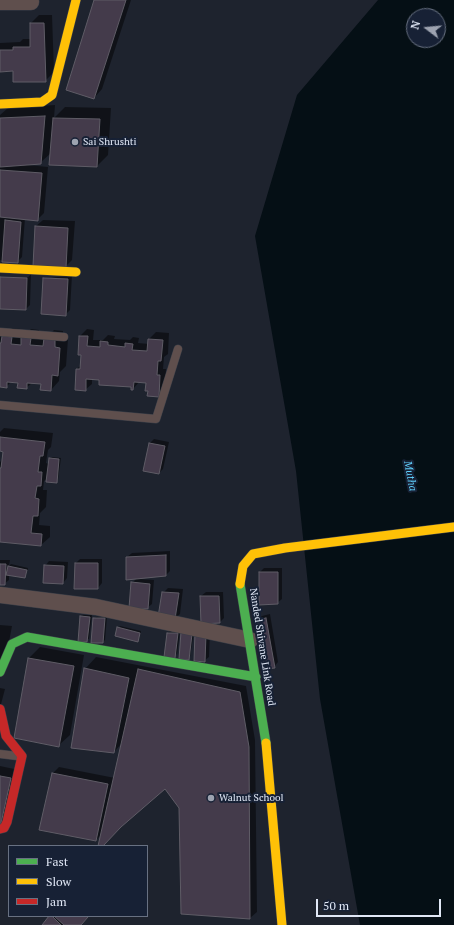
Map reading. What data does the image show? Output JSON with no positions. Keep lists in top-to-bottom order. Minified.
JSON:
{"streets":{"street":["Nanded Shivane Link Road"]},"water":["Mutha"],"places":["Sai Shrushti","Walnut School"],"legend":["Fast","Slow","Jam"],"scale_bar":"50 m","north":"left"}
